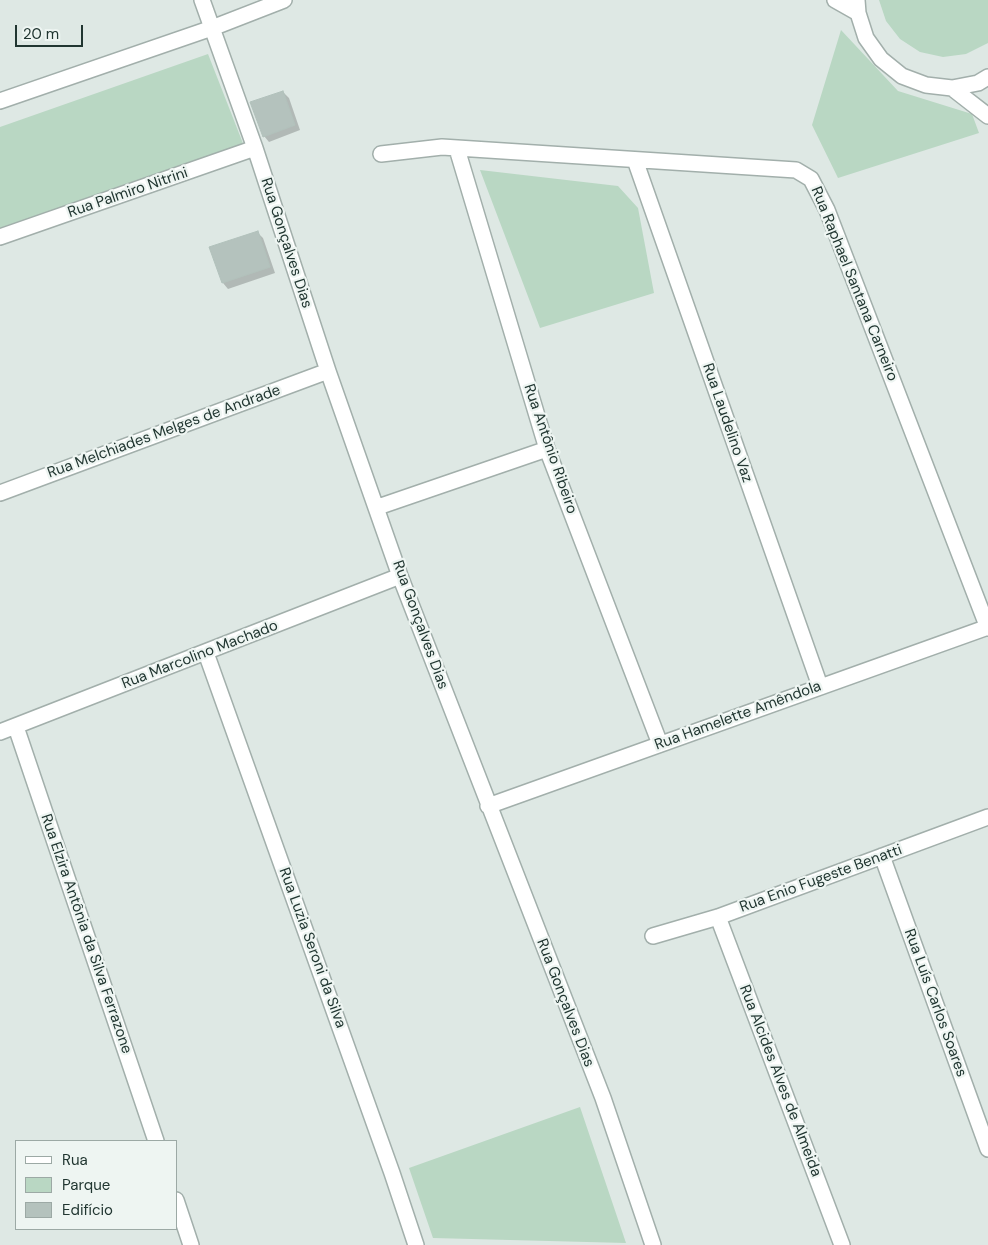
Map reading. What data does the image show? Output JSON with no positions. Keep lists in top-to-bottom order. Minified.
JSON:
{"streets":{"street":["Rua Palmiro Nitrini","Rua Gonçalves Dias","Rua Raphael Santana Carneiro","Rua Laudelino Vaz","Rua Melchiades Melges de Andrade","Rua Antônio Ribeiro","Rua Marcolino Machado","Rua Hamelette Amêndola","Rua Enio Fugeste Benatti","Rua Elzira Antônia da Silva Ferrazone","Rua Luzia Seroni da Silva","Rua Luís Carlos Soares","Rua Alcides Alves de Almeida"]},"crossings":[["Rua Palmiro Nitrini","Rua Gonçalves Dias"],["Rua Gonçalves Dias","Rua Melchiades Melges de Andrade"],["Rua Gonçalves Dias","Rua Marcolino Machado"],["Rua Gonçalves Dias","Rua Hamelette Amêndola"],["Rua Raphael Santana Carneiro","Rua Laudelino Vaz"],["Rua Raphael Santana Carneiro","Rua Antônio Ribeiro"],["Rua Raphael Santana Carneiro","Rua Hamelette Amêndola"],["Rua Laudelino Vaz","Rua Hamelette Amêndola"],["Rua Antônio Ribeiro","Rua Hamelette Amêndola"],["Rua Marcolino Machado","Rua Elzira Antônia da Silva Ferrazone"],["Rua Marcolino Machado","Rua Luzia Seroni da Silva"],["Rua Enio Fugeste Benatti","Rua Luís Carlos Soares"],["Rua Enio Fugeste Benatti","Rua Alcides Alves de Almeida"]],"legend":["Rua","Parque","Edifício"],"scale_bar":"20 m"}
